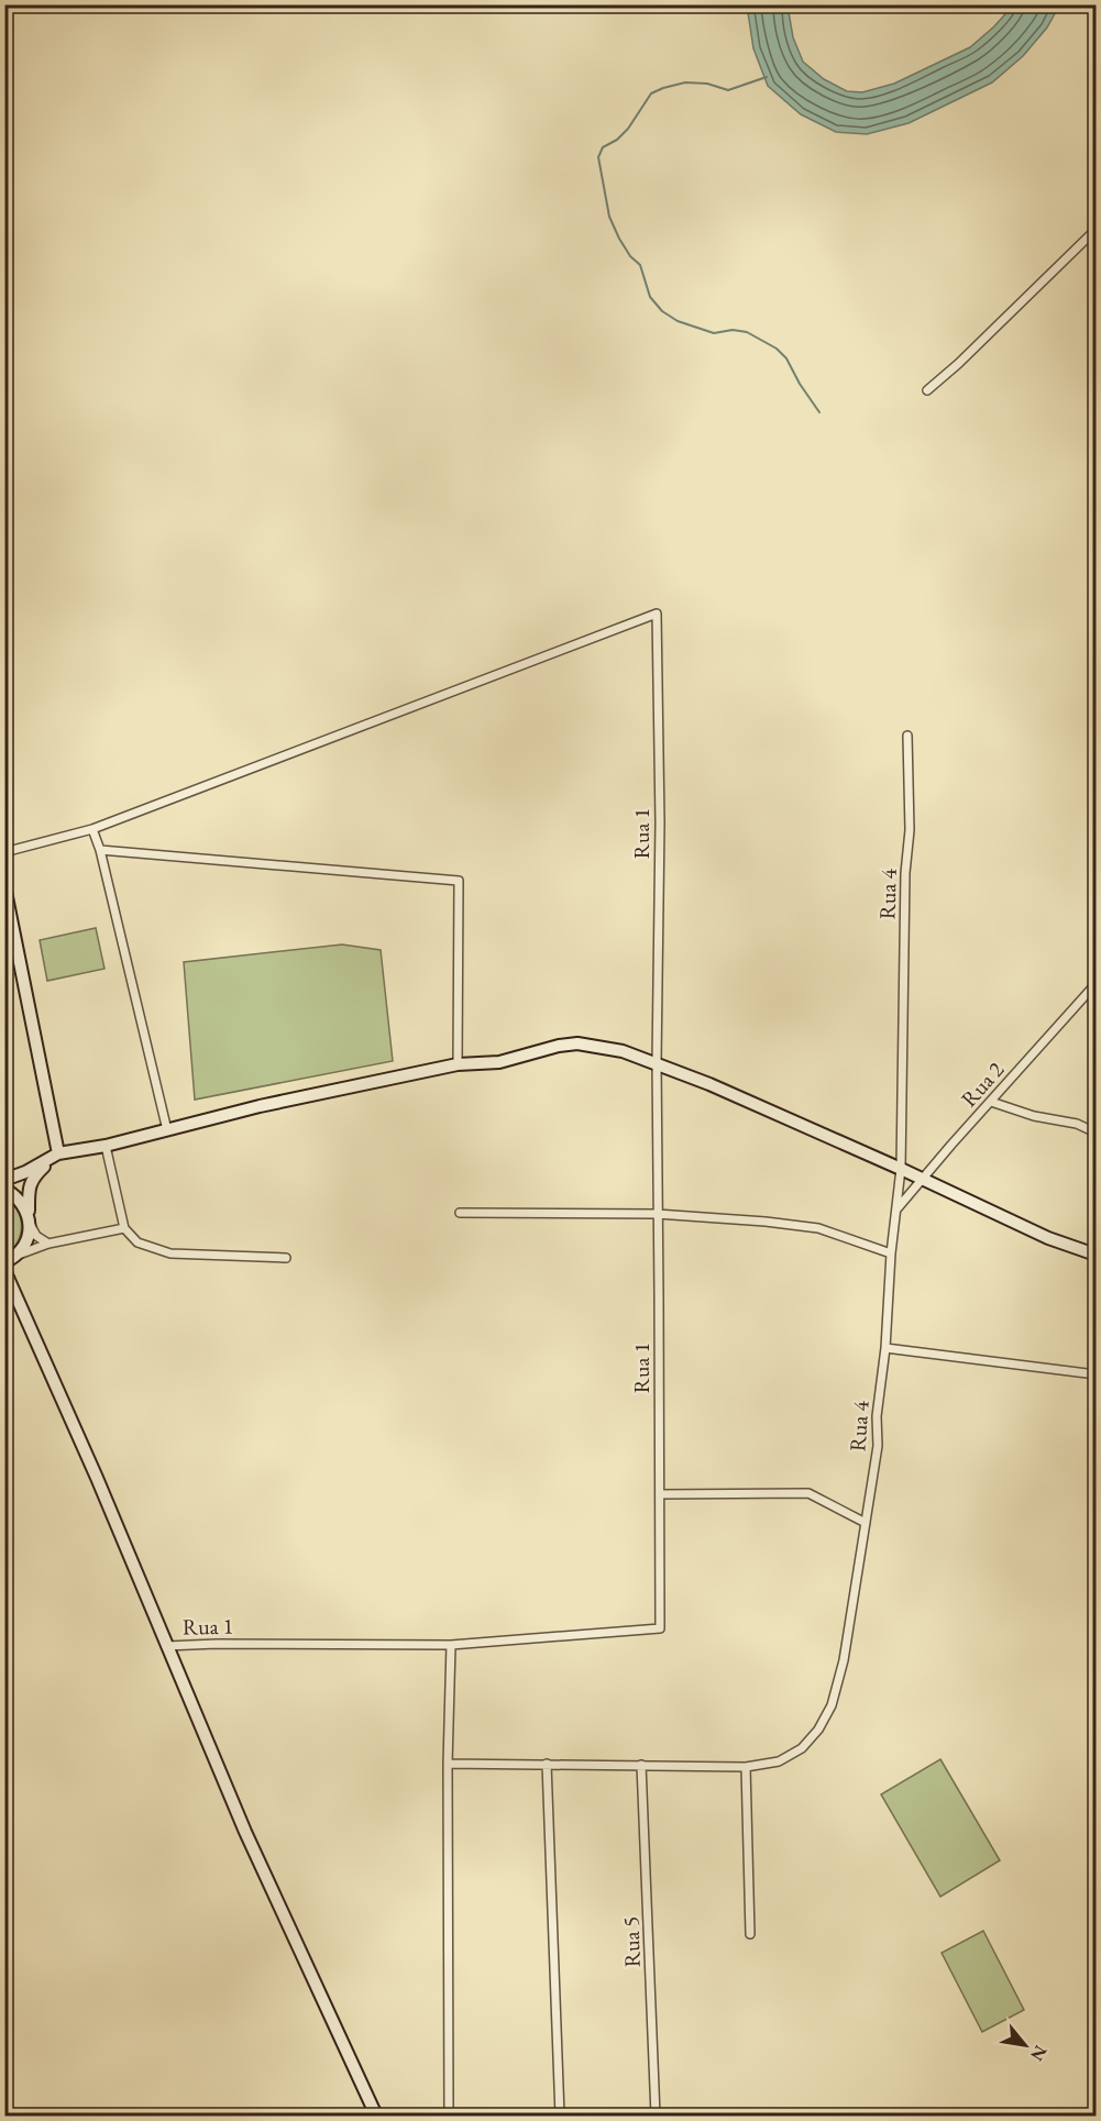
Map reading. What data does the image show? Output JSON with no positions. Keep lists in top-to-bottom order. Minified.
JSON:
{"streets":{"street":["Rua 1","Rua 4","Rua 2","Rua 5"]},"crossings":[["Rua 4","Rua 2"],["Rua 4","Rua 5"]],"north":"bottom right"}
